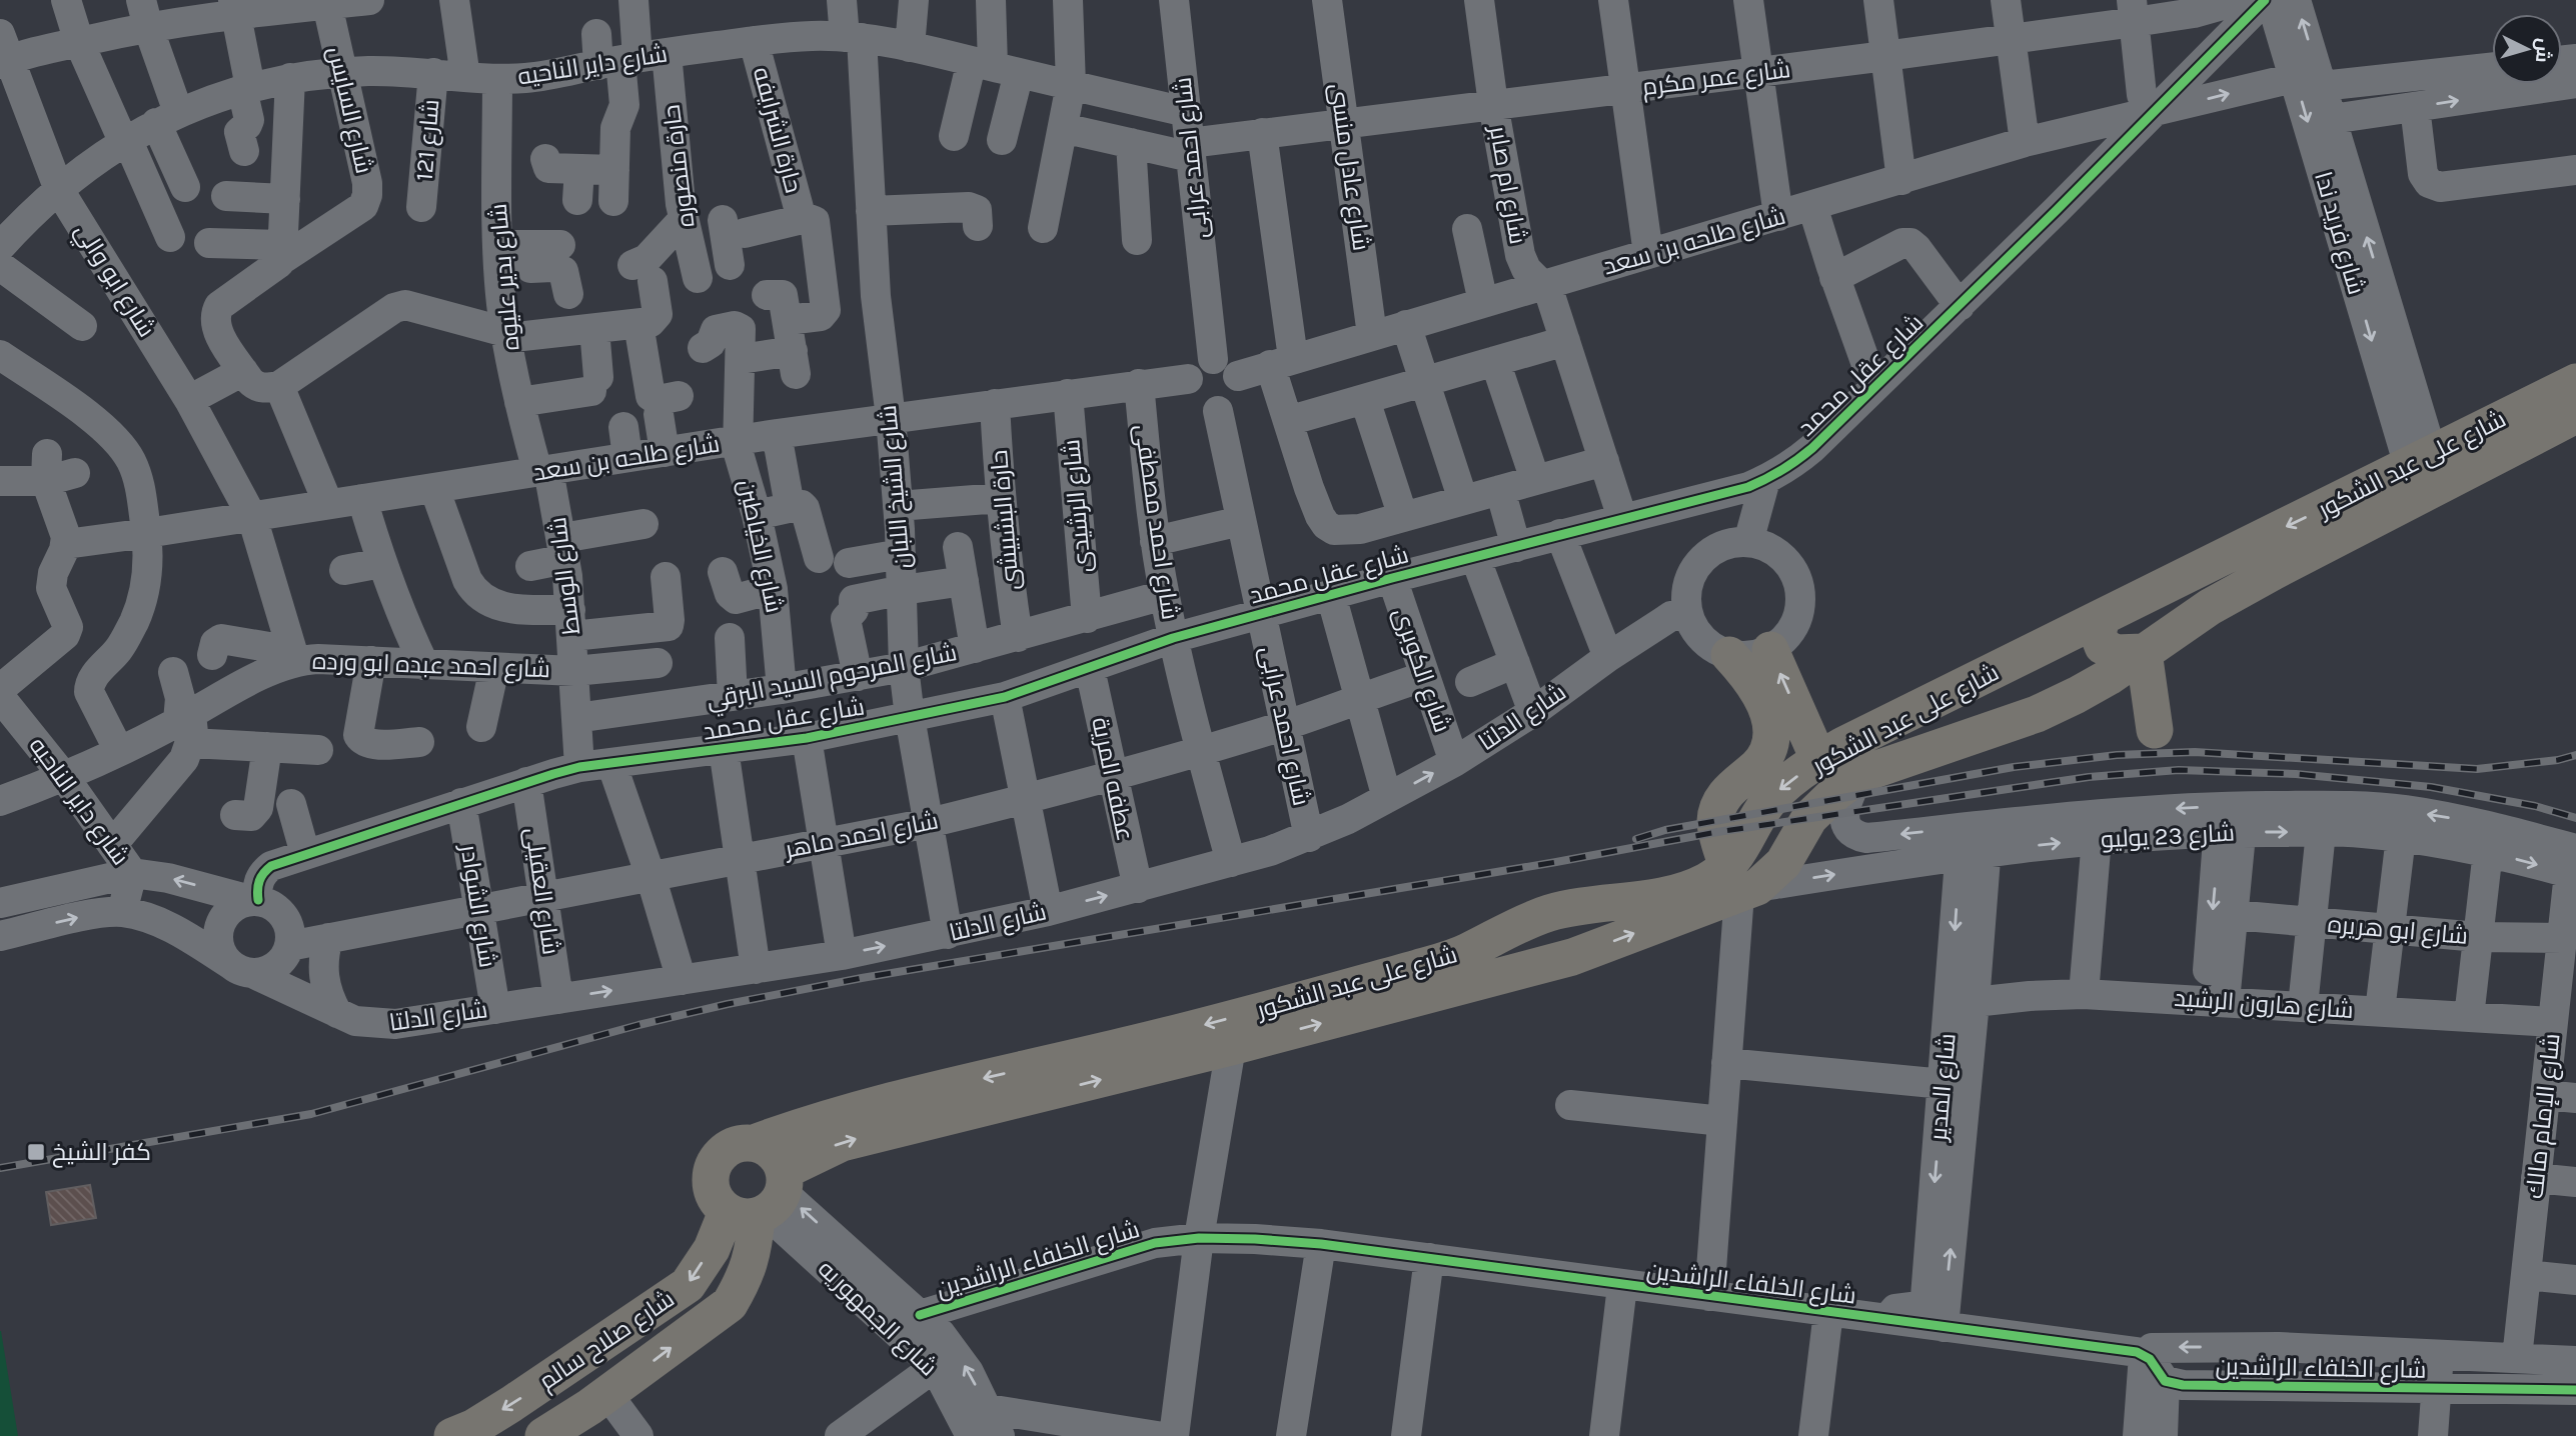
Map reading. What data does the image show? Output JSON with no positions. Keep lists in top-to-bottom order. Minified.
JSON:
{"streets":{"main road":["شارع على عبد الشكور","شارع صلاح سالم"],"street":["شارع داير الناحيه","شارع عمر مكرم","شارع السايس","حارة الشرايفه","شارع 121","شارع احمد عرابى","حارة منصوره","شارع عادل منسى","شارع ام صابر","شارع فريد ندا","شارع طلحه بن سعد","شارع بدير عليوه","شارع ابو والي","شارع عقل محمد","شارع الشيخ اللبان","شارع الرشيدى","حارة البشبيشى","شارع احمد مصطفى","شارع الخياطين","شارع الوسط","شارع احمد عبده ابو ورده","شارع الكوبرى","شارع المرحوم السيد البرقي","شارع الدلتا","عطفه المرية","شارع احمد ماهر","شارع 23 يوليو","شارع العقيلى","شارع الشوادر","شارع ابو هريره","شارع هارون الرشيد","شارع المدير","شارع الإمام مالك","شارع الخلفاء الراشدين","شارع الجمهوريه"]},"crossings":[["شارع داير الناحيه","شارع السايس"],["شارع داير الناحيه","حارة الشرايفه"],["شارع داير الناحيه","شارع 121"],["شارع داير الناحيه","شارع احمد عرابى"],["شارع داير الناحيه","حارة منصوره"],["شارع داير الناحيه","شارع بدير عليوه"],["شارع داير الناحيه","شارع ابو والي"],["شارع داير الناحيه","شارع الشيخ اللبان"],["شارع داير الناحيه","شارع احمد عبده ابو ورده"],["شارع داير الناحيه","شارع الدلتا"],["شارع عمر مكرم","شارع احمد عرابى"],["شارع عمر مكرم","شارع عادل منسى"],["شارع عمر مكرم","شارع ام صابر"],["حارة الشرايفه","حارة منصوره"],["شارع احمد عرابى","شارع طلحه بن سعد"],["شارع احمد عرابى","شارع عقل محمد"],["شارع احمد عرابى","شارع الدلتا"],["شارع احمد عرابى","شارع احمد ماهر"],["شارع عادل منسى","شارع طلحه بن سعد"],["شارع ام صابر","شارع طلحه بن سعد"],["شارع ام صابر","شارع عقل محمد"],["شارع فريد ندا","شارع على عبد الشكور"],["شارع طلحه بن سعد","شارع بدير عليوه"],["شارع طلحه بن سعد","شارع ابو والي"],["شارع طلحه بن سعد","شارع عقل محمد"],["شارع طلحه بن سعد","شارع الشيخ اللبان"],["شارع طلحه بن سعد","شارع الرشيدى"],["شارع طلحه بن سعد","حارة البشبيشى"],["شارع طلحه بن سعد","شارع احمد مصطفى"],["شارع طلحه بن سعد","شارع الخياطين"],["شارع طلحه بن سعد","شارع الوسط"],["شارع بدير عليوه","شارع الوسط"],["شارع ابو والي","شارع احمد عبده ابو ورده"],["شارع عقل محمد","شارع الشيخ اللبان"],["شارع عقل محمد","شارع احمد مصطفى"],["شارع عقل محمد","شارع الوسط"],["شارع عقل محمد","شارع الكوبرى"],["شارع عقل محمد","شارع الدلتا"],["شارع عقل محمد","عطفه المرية"],["شارع عقل محمد","شارع احمد ماهر"],["شارع عقل محمد","شارع العقيلى"],["شارع عقل محمد","شارع الشوادر"],["شارع على عبد الشكور","شارع 23 يوليو"],["شارع على عبد الشكور","شارع الجمهوريه"],["شارع على عبد الشكور","شارع صلاح سالم"],["شارع الشيخ اللبان","شارع المرحوم السيد البرقي"],["شارع الشيخ اللبان","شارع الدلتا"],["شارع الشيخ اللبان","شارع احمد ماهر"],["شارع الرشيدى","شارع المرحوم السيد البرقي"],["حارة البشبيشى","شارع المرحوم السيد البرقي"],["شارع احمد مصطفى","شارع المرحوم السيد البرقي"],["شارع احمد مصطفى","شارع الدلتا"],["شارع احمد مصطفى","شارع احمد ماهر"],["شارع الخياطين","شارع المرحوم السيد البرقي"],["شارع الوسط","شارع احمد عبده ابو ورده"],["شارع الوسط","شارع المرحوم السيد البرقي"],["شارع الكوبرى","شارع الدلتا"],["شارع الكوبرى","شارع احمد ماهر"],["شارع الدلتا","عطفه المرية"],["شارع الدلتا","شارع احمد ماهر"],["شارع الدلتا","شارع العقيلى"],["شارع الدلتا","شارع الشوادر"],["عطفه المرية","شارع احمد ماهر"],["شارع احمد ماهر","شارع العقيلى"],["شارع احمد ماهر","شارع الشوادر"],["شارع 23 يوليو","شارع المدير"],["شارع 23 يوليو","شارع الإمام مالك"],["شارع ابو هريره","شارع الإمام مالك"],["شارع هارون الرشيد","شارع المدير"],["شارع هارون الرشيد","شارع الإمام مالك"],["شارع المدير","شارع الخلفاء الراشدين"],["شارع الإمام مالك","شارع الخلفاء الراشدين"],["شارع الخلفاء الراشدين","شارع الجمهوريه"],["شارع الجمهوريه","شارع صلاح سالم"]],"places":{"transit":["كفر الشيخ"]},"north":"right"}
